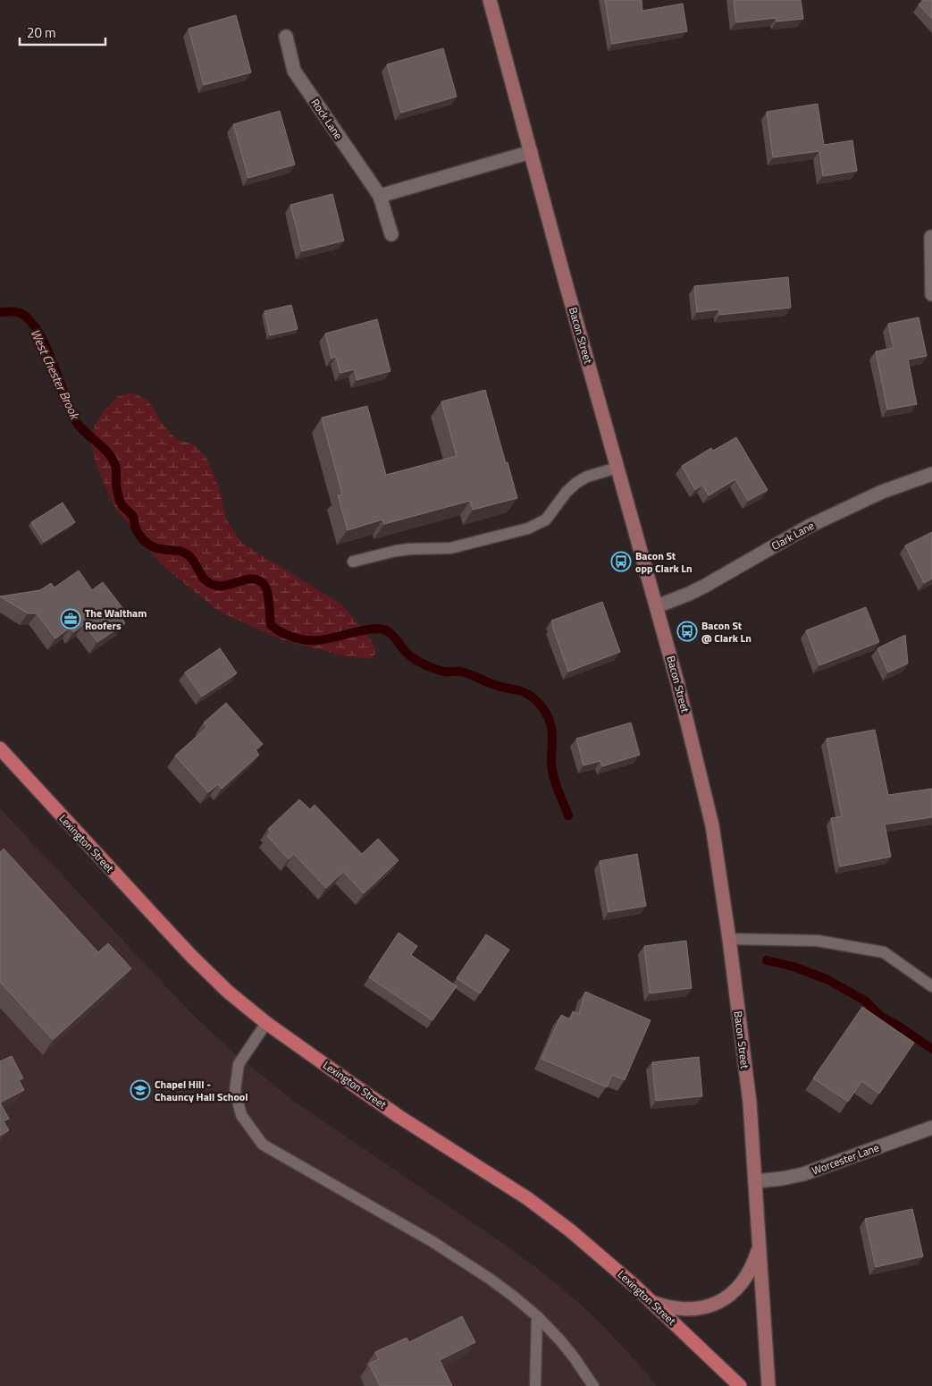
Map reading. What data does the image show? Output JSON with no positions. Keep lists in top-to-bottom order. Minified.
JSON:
{"streets":{"main road":["Bacon Street","Lexington Street"],"street":["Rock Lane","Clark Lane","Worcester Lane"]},"crossings":[["Bacon Street","Clark Lane"],["Bacon Street","Worcester Lane"]],"water":["West Chester Brook"],"places":{"bus stop":["Bacon St opp Clark Ln","Bacon St @ Clark Ln"],"office":["The Waltham Roofers"],"school or university":["Chapel Hill - Chauncy Hall School"]},"scale_bar":"20 m"}
